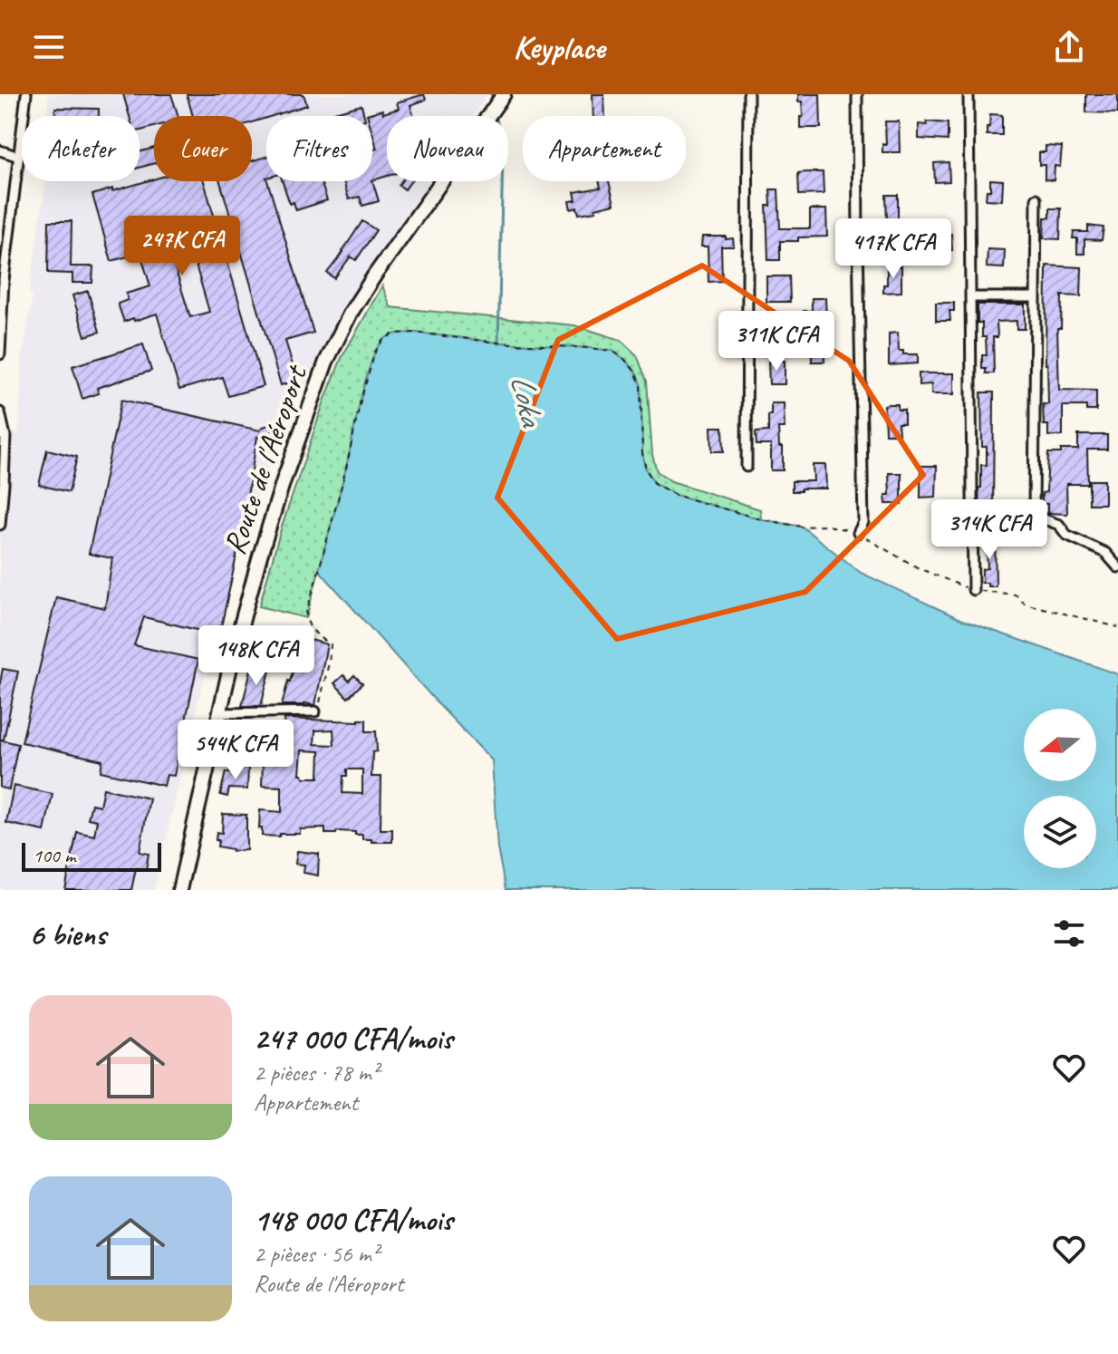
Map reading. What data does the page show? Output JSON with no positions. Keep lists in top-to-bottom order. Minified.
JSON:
{"streets":{"main road":["Route de l'Aéroport"]},"water":["Loka"],"scale_bar":"100 m","north":"left","page":{"header":"Keyplace","chip":["Acheter","Louer","Filtres","Nouveau","Appartement"],"price":["247K CFA","417K CFA","311K CFA","314K CFA","148K CFA","544K CFA"],"scale":"100 m","heading":"6 biens","list":[{"name":"247 000 CFA/mois","note":"2 pièces · 78 m² · Appartement"},{"name":"148 000 CFA/mois","note":"2 pièces · 56 m² · Route de l'Aéroport"}]}}
